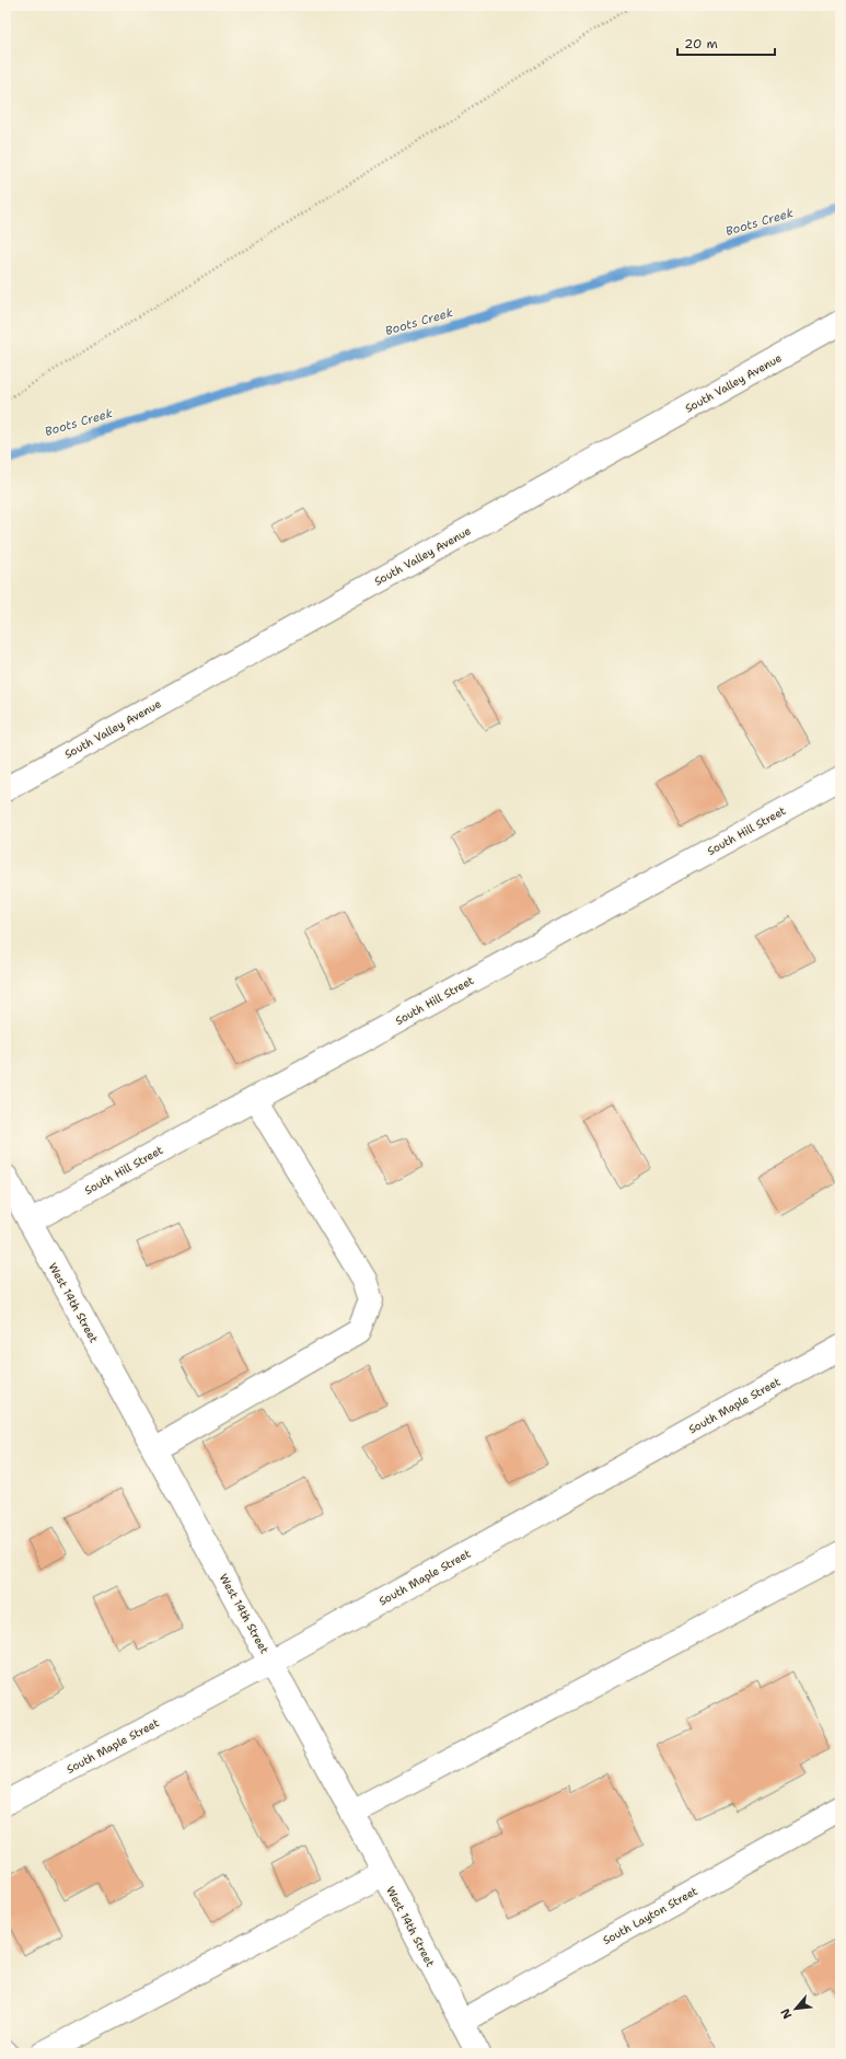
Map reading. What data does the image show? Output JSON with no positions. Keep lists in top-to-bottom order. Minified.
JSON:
{"streets":{"street":["South Valley Avenue","South Hill Street","West 14th Street","South Maple Street","South Layton Street"]},"crossings":[["South Hill Street","West 14th Street"],["West 14th Street","South Maple Street"],["West 14th Street","South Layton Street"]],"water":["Boots Creek"],"scale_bar":"20 m","north":"bottom left"}
